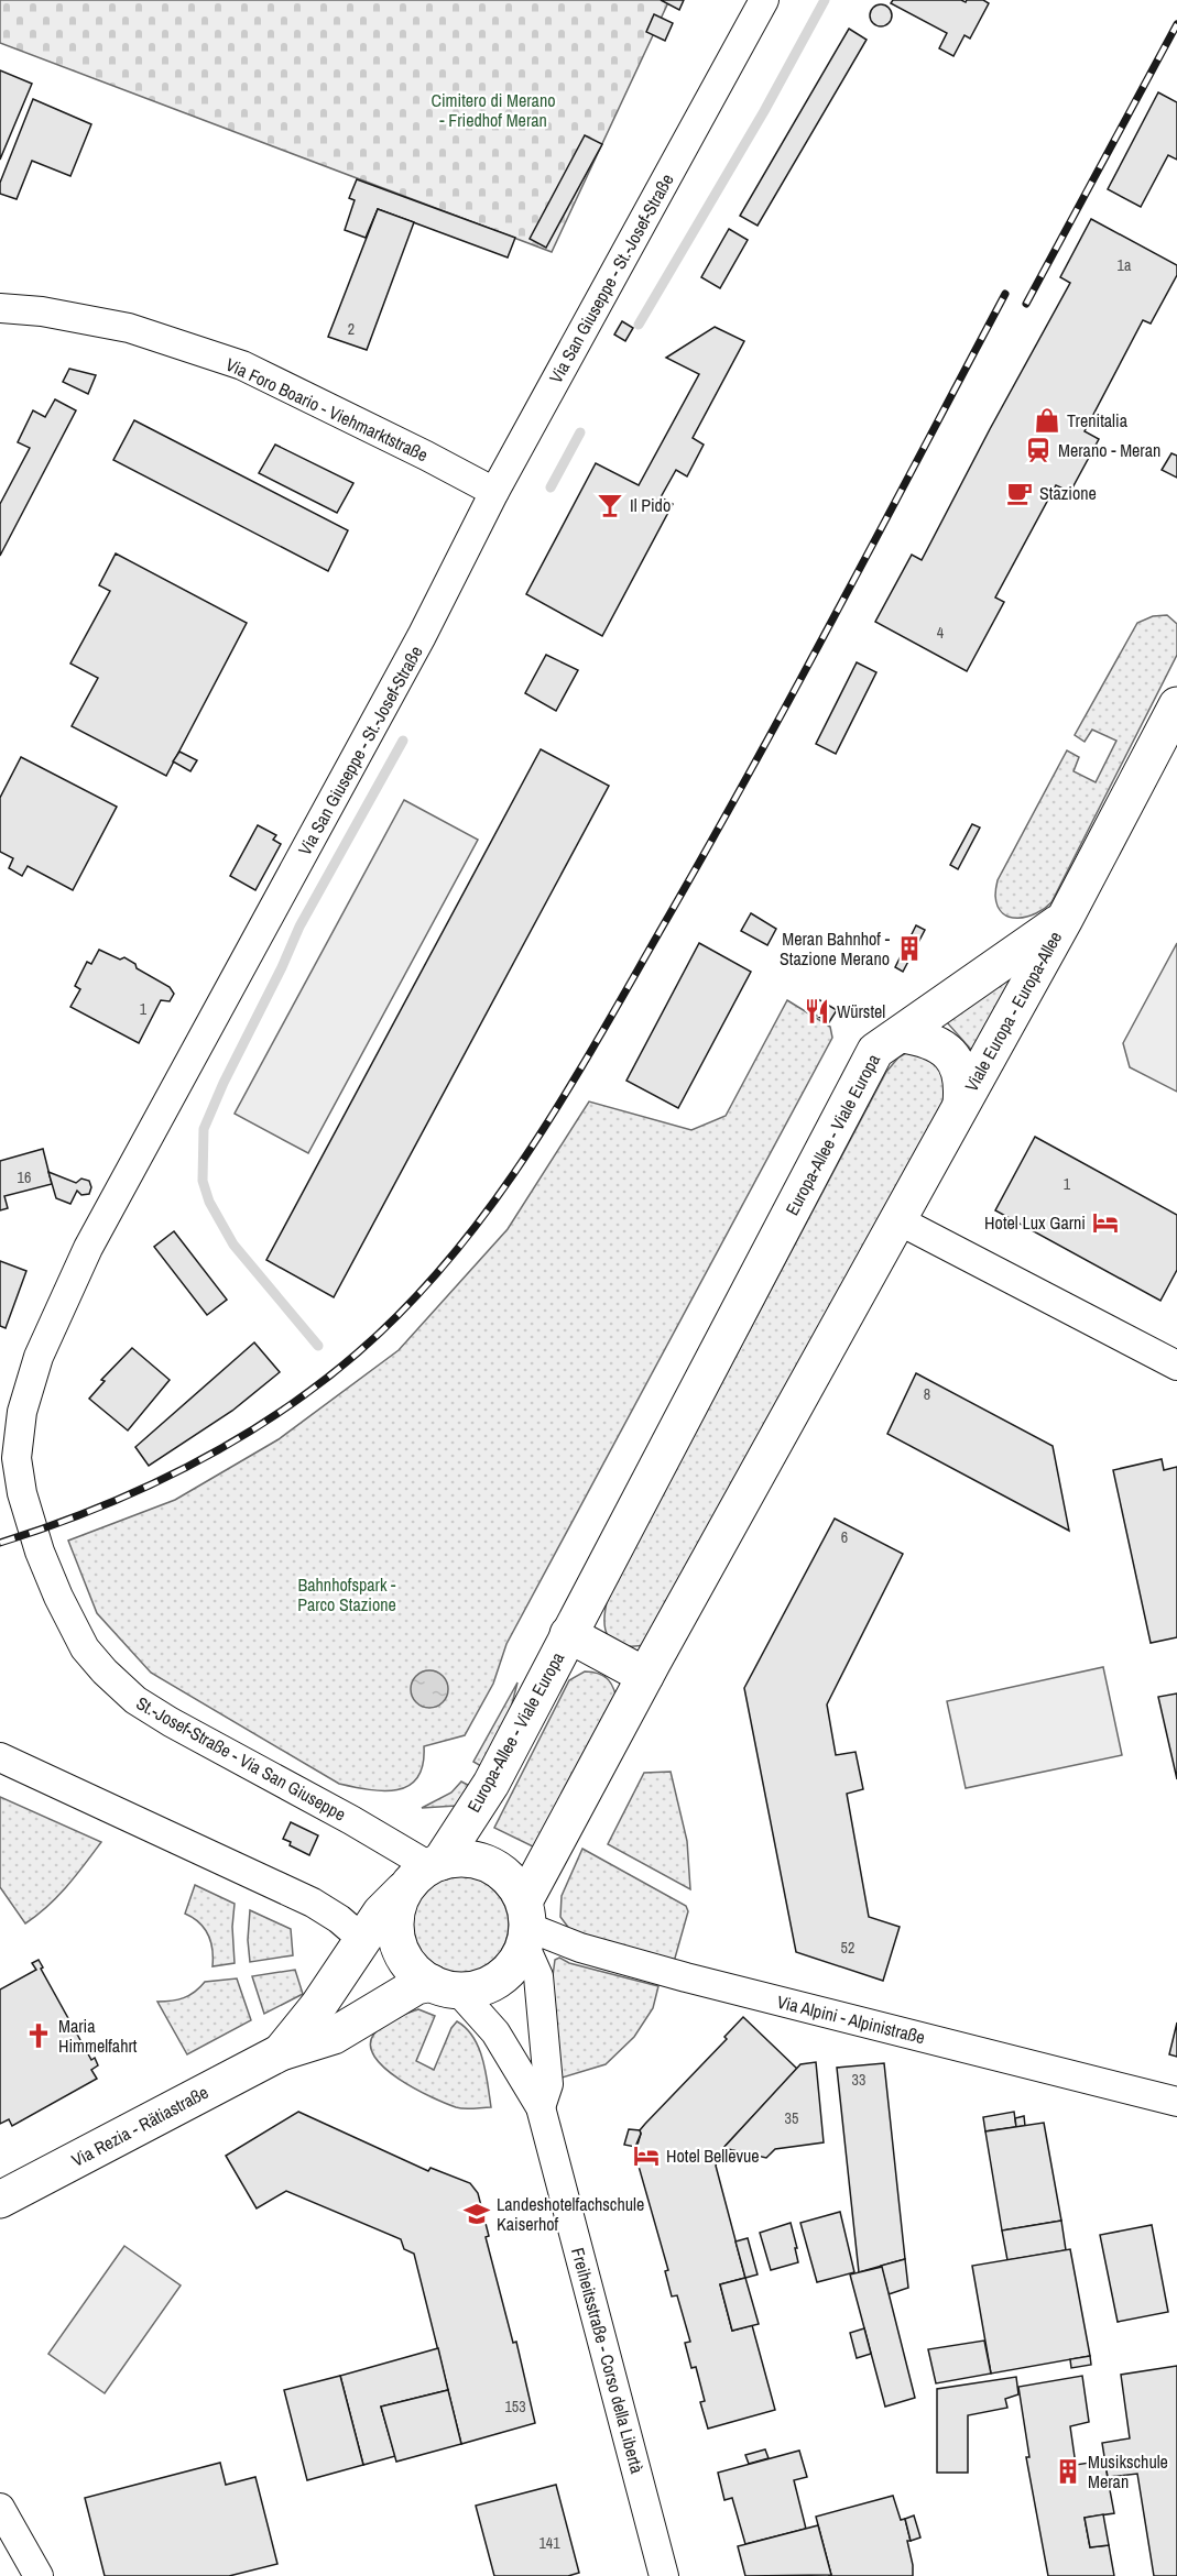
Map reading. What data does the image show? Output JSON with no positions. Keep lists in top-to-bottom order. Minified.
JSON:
{"streets":{"street":["Via San Giuseppe - St.-Josef-Straße","Via Foro Boario - Viehmarktstraße","Viale Europa - Europa-Allee","Europa-Allee - Viale Europa","St.-Josef-Straße - Via San Giuseppe","Via Alpini - Alpinistraße","Via Rezia - Rätiastraße","Freiheitsstraße - Corso della Libertà"]},"crossings":[["Via San Giuseppe - St.-Josef-Straße","Via Foro Boario - Viehmarktstraße"],["Via San Giuseppe - St.-Josef-Straße","St.-Josef-Straße - Via San Giuseppe"],["Viale Europa - Europa-Allee","Europa-Allee - Viale Europa"],["Europa-Allee - Viale Europa","St.-Josef-Straße - Via San Giuseppe"],["Europa-Allee - Viale Europa","Via Alpini - Alpinistraße"],["Europa-Allee - Viale Europa","Freiheitsstraße - Corso della Libertà"],["St.-Josef-Straße - Via San Giuseppe","Via Alpini - Alpinistraße"],["St.-Josef-Straße - Via San Giuseppe","Freiheitsstraße - Corso della Libertà"],["Via Alpini - Alpinistraße","Freiheitsstraße - Corso della Libertà"]],"parks":["Cimitero di Merano - Friedhof Meran","Bahnhofspark - Parco Stazione"],"places":{"shop":["Trenitalia"],"station":["Merano - Meran"],"cafe":["Stazione"],"bar":["Il Pido"],"building":["Meran Bahnhof - Stazione Merano","Musikschule Meran"],"restaurant":["Würstel"],"hotel":["Hotel Lux Garni","Hotel Bellevue"],"church":["Maria Himmelfahrt"],"school or university":["Landeshotelfachschule Kaiserhof"]},"house_numbers":["1a","2","4","1","16","1","8","6","52","33","35","153","141"]}
